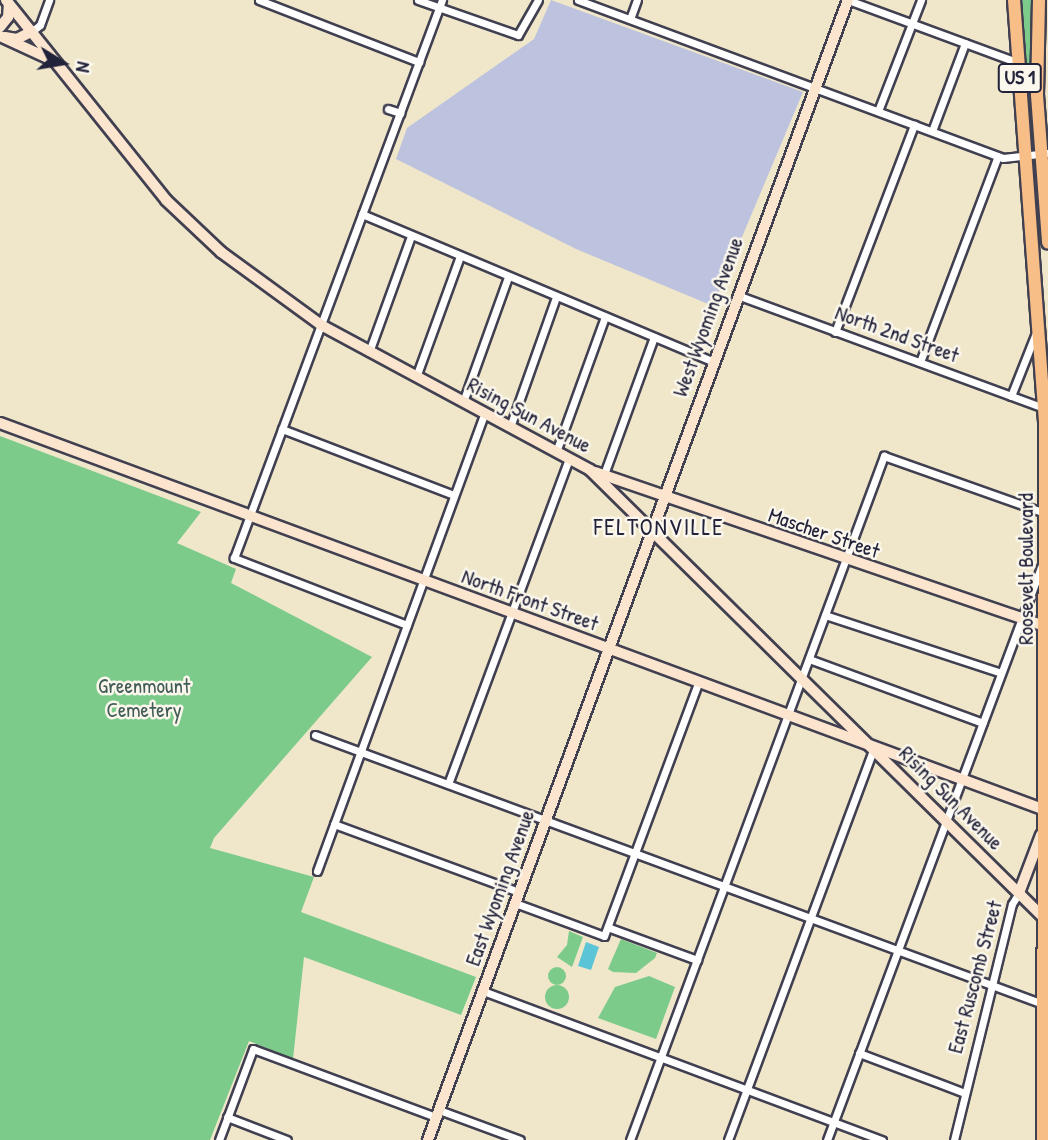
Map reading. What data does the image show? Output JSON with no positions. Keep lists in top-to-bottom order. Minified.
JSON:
{"streets":{"highway":["US 1","Roosevelt Boulevard"],"street":["West Wyoming Avenue","North 2nd Street","Rising Sun Avenue","Mascher Street","North Front Street","East Wyoming Avenue","East Ruscomb Street"]},"crossings":[["West Wyoming Avenue","North 2nd Street"],["West Wyoming Avenue","Rising Sun Avenue"],["West Wyoming Avenue","Mascher Street"],["West Wyoming Avenue","North Front Street"],["West Wyoming Avenue","East Wyoming Avenue"],["North 2nd Street","Roosevelt Boulevard"],["Rising Sun Avenue","Mascher Street"],["Rising Sun Avenue","Roosevelt Boulevard"],["Rising Sun Avenue","North Front Street"],["Rising Sun Avenue","East Ruscomb Street"],["Mascher Street","Roosevelt Boulevard"],["Roosevelt Boulevard","North Front Street"],["Roosevelt Boulevard","East Ruscomb Street"],["North Front Street","East Wyoming Avenue"]],"districts":["FELTONVILLE"],"parks":["Greenmount Cemetery"],"north":"right"}
